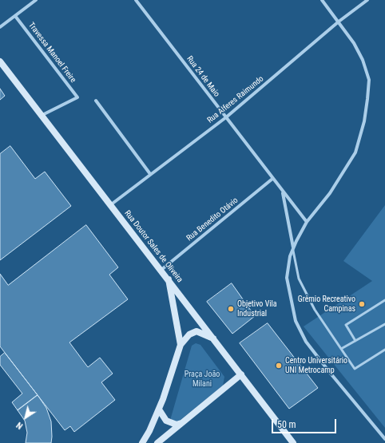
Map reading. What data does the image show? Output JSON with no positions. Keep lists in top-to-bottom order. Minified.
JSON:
{"streets":{"main road":["Rua Doutor Sales de Oliveira"],"street":["Travessa Manoel Freire","Rua 24 de Maio","Rua Alferes Raimundo","Rua Benedito Otávio"]},"crossings":[["Travessa Manoel Freire","Rua Doutor Sales de Oliveira"],["Rua 24 de Maio","Rua Alferes Raimundo"],["Rua 24 de Maio","Rua Benedito Otávio"],["Rua Alferes Raimundo","Rua Doutor Sales de Oliveira"],["Rua Benedito Otávio","Rua Doutor Sales de Oliveira"]],"parks":["Praça João Milani"],"places":["Grêmio Recreativo Campinas","Objetivo Vila Industrial","Centro Universitário UNI Metrocamp"],"scale_bar":"50 m","north":"bottom left"}
